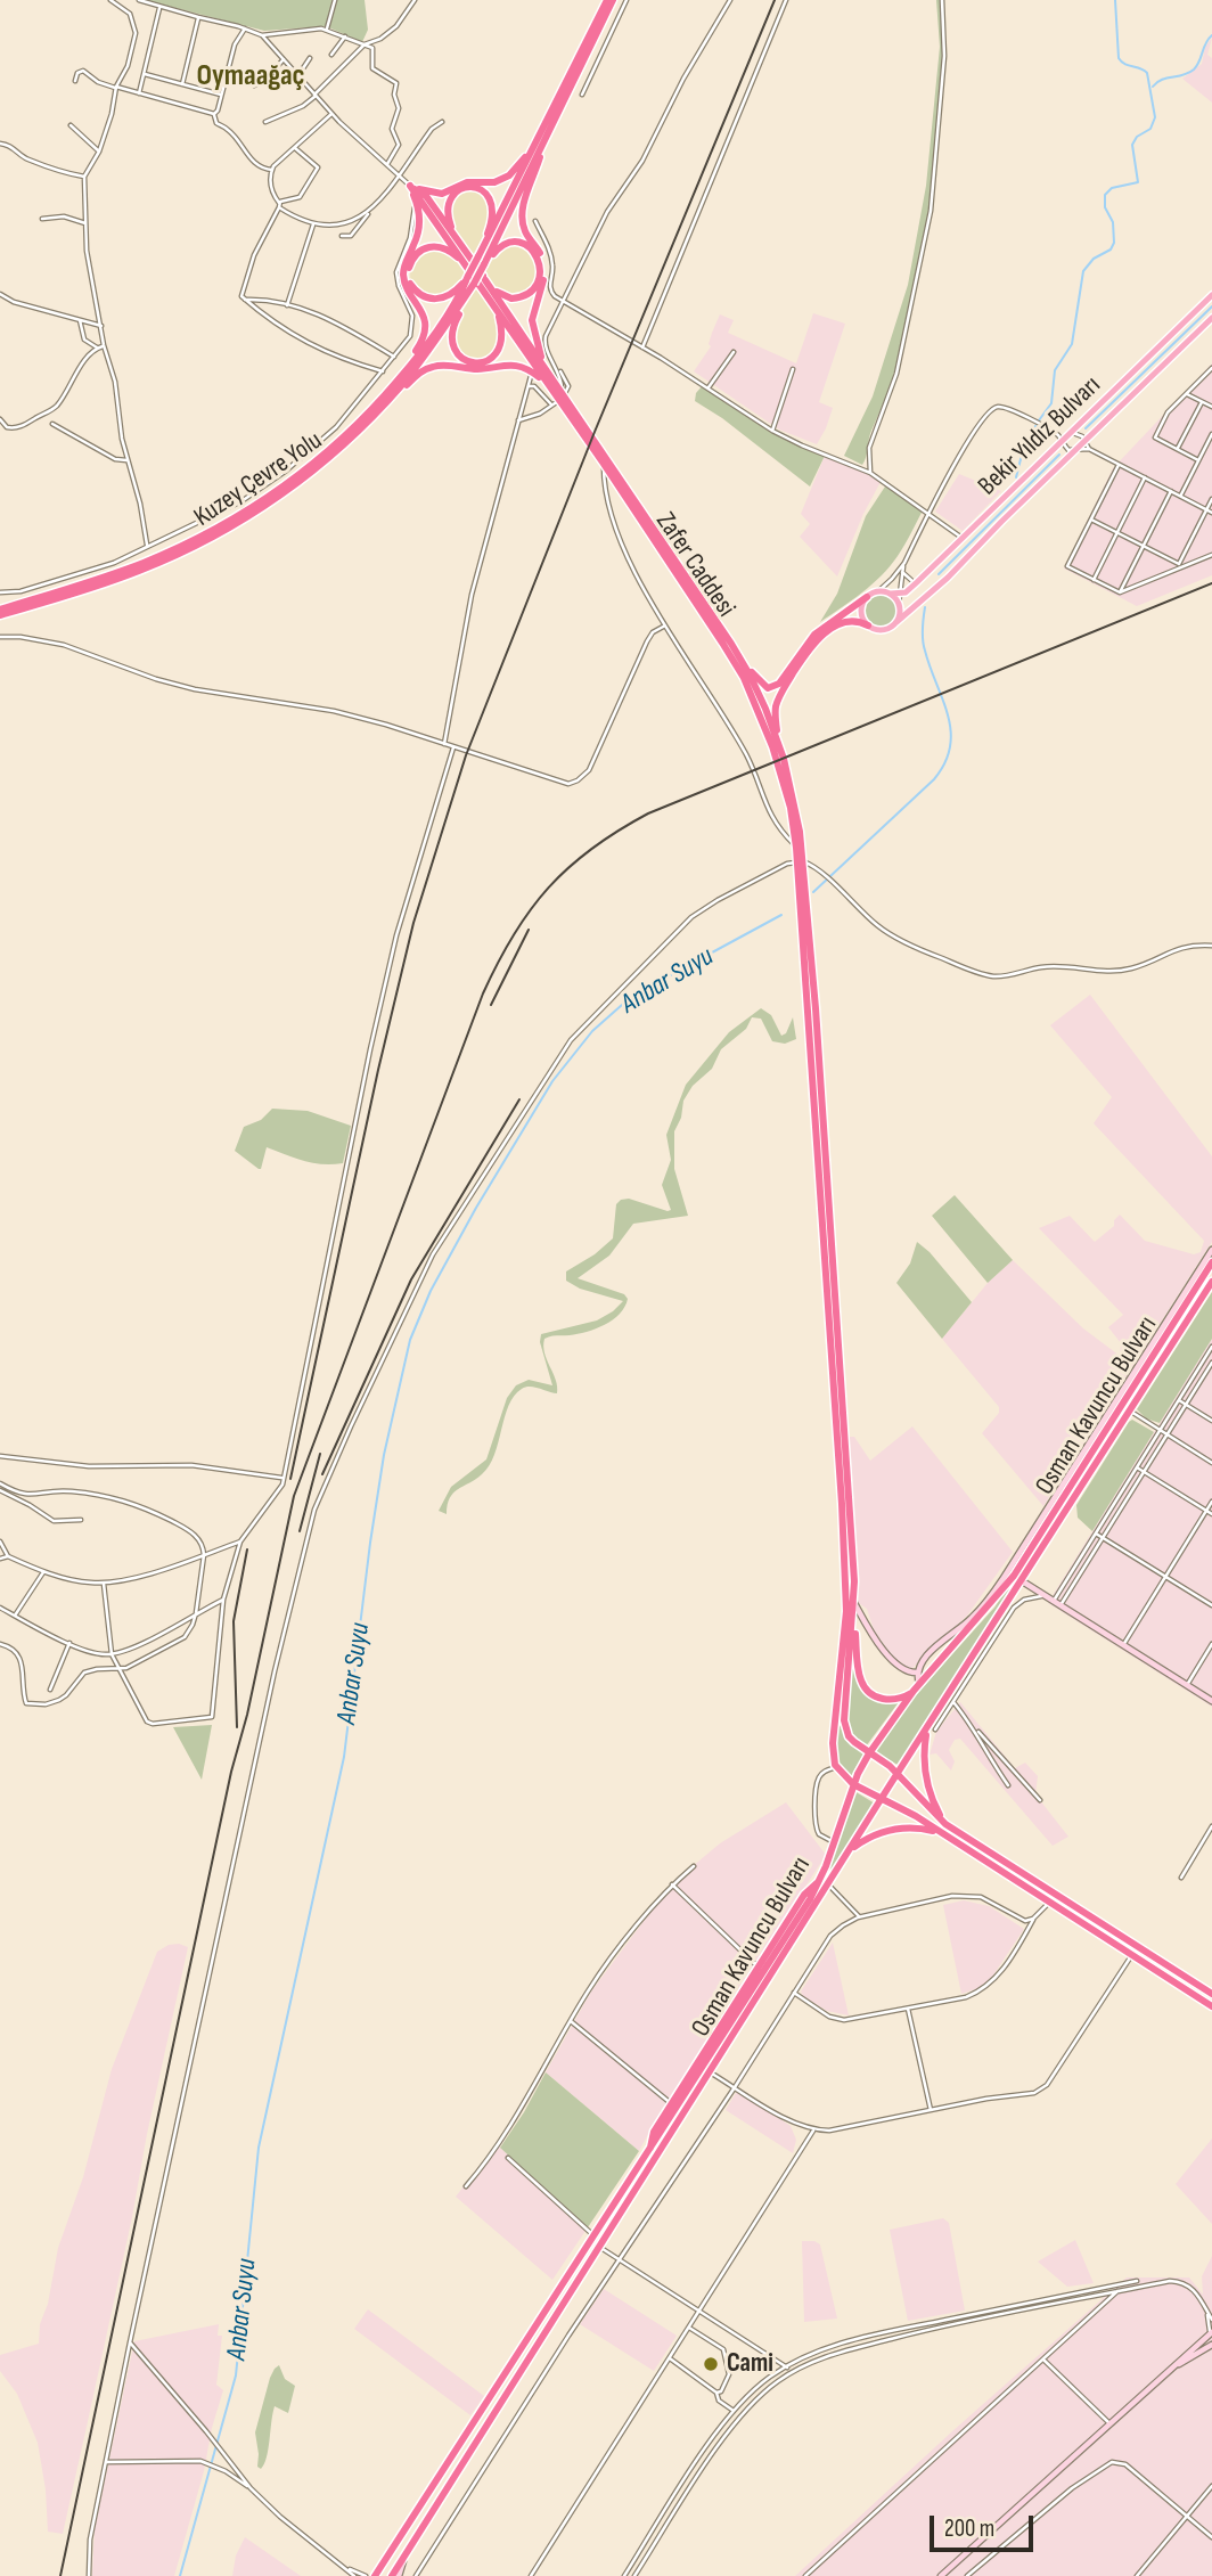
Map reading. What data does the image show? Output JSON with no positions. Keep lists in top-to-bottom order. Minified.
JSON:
{"streets":{"highway":["Kuzey Çevre Yolu","Zafer Caddesi","Osman Kavuncu Bulvarı"],"main road":["Bekir Yıldız Bulvarı"]},"crossings":[["Kuzey Çevre Yolu","Zafer Caddesi"]],"districts":["Oymaağaç"],"water":["Anbar Suyu"],"places":["Cami"],"scale_bar":"200 m"}
